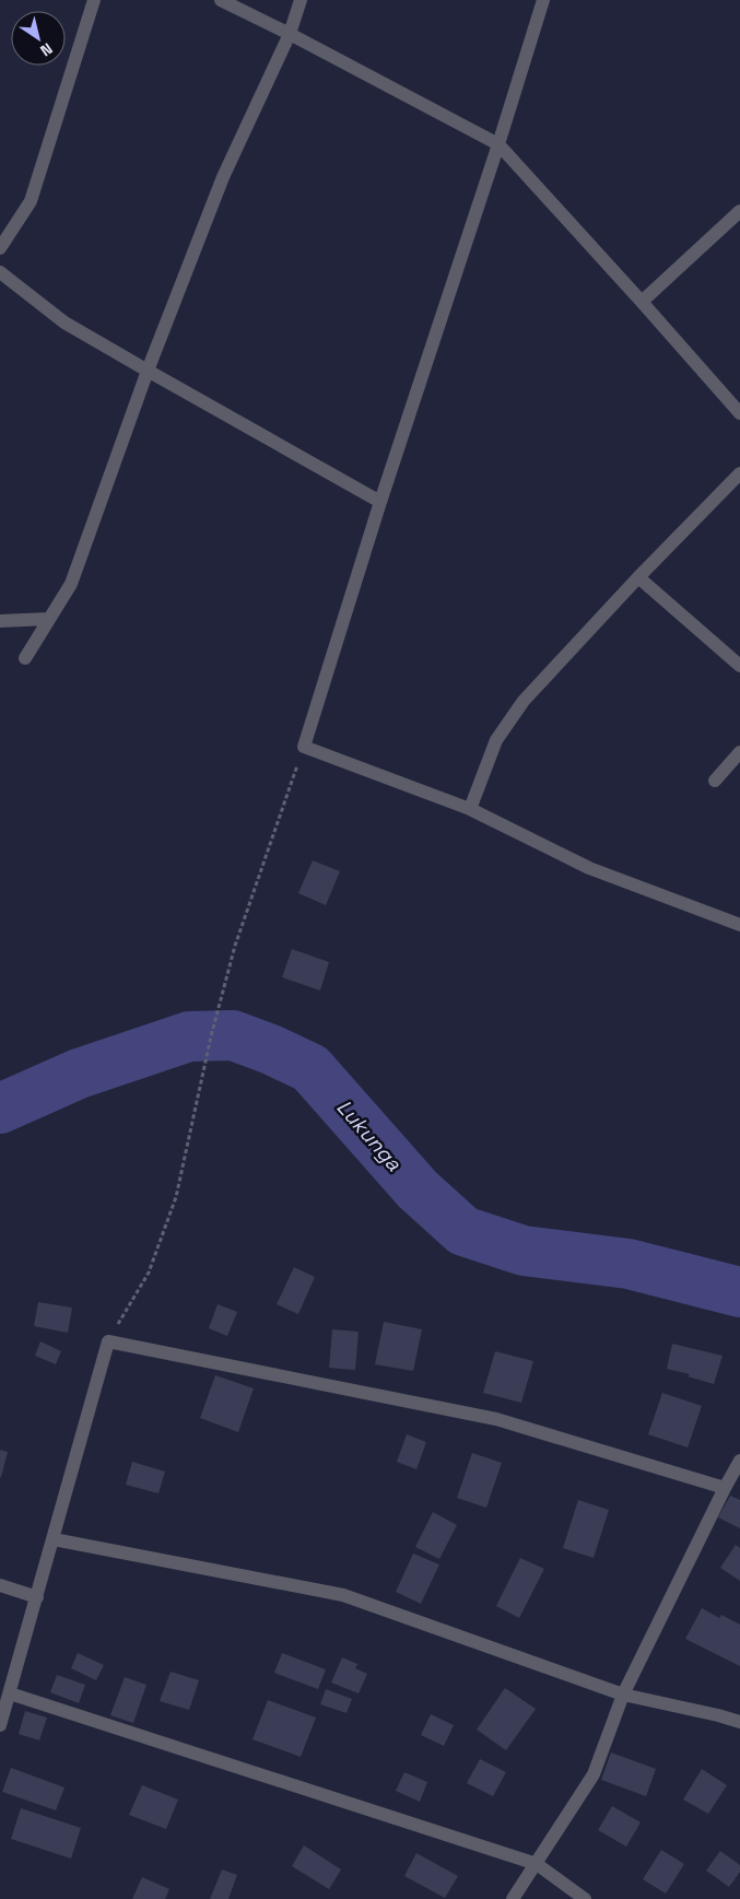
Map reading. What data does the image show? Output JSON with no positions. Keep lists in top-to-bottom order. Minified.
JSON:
{"water":["Lukunga"],"north":"bottom right"}
